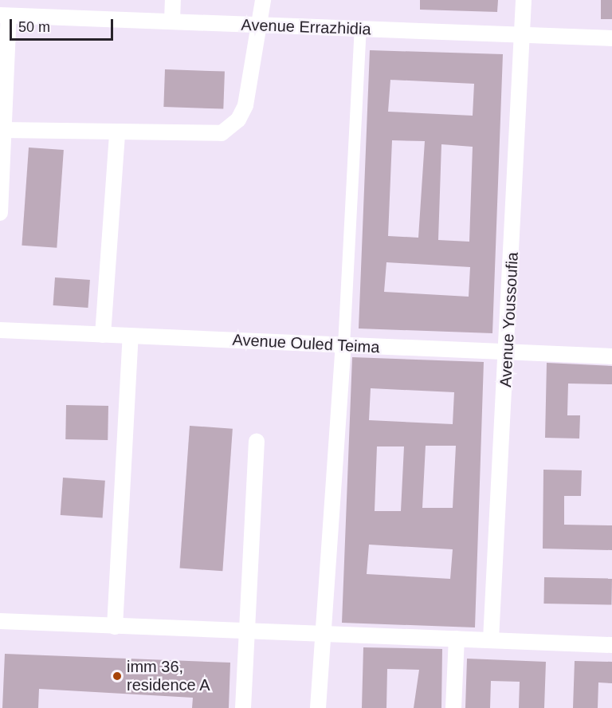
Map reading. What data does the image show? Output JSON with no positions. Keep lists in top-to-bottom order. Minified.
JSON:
{"streets":{"street":["Avenue Errazhidia","Avenue Youssoufia","Avenue Ouled Teima"]},"crossings":[["Avenue Errazhidia","Avenue Youssoufia"],["Avenue Youssoufia","Avenue Ouled Teima"]],"places":["imm 36, residence A"],"scale_bar":"50 m"}
